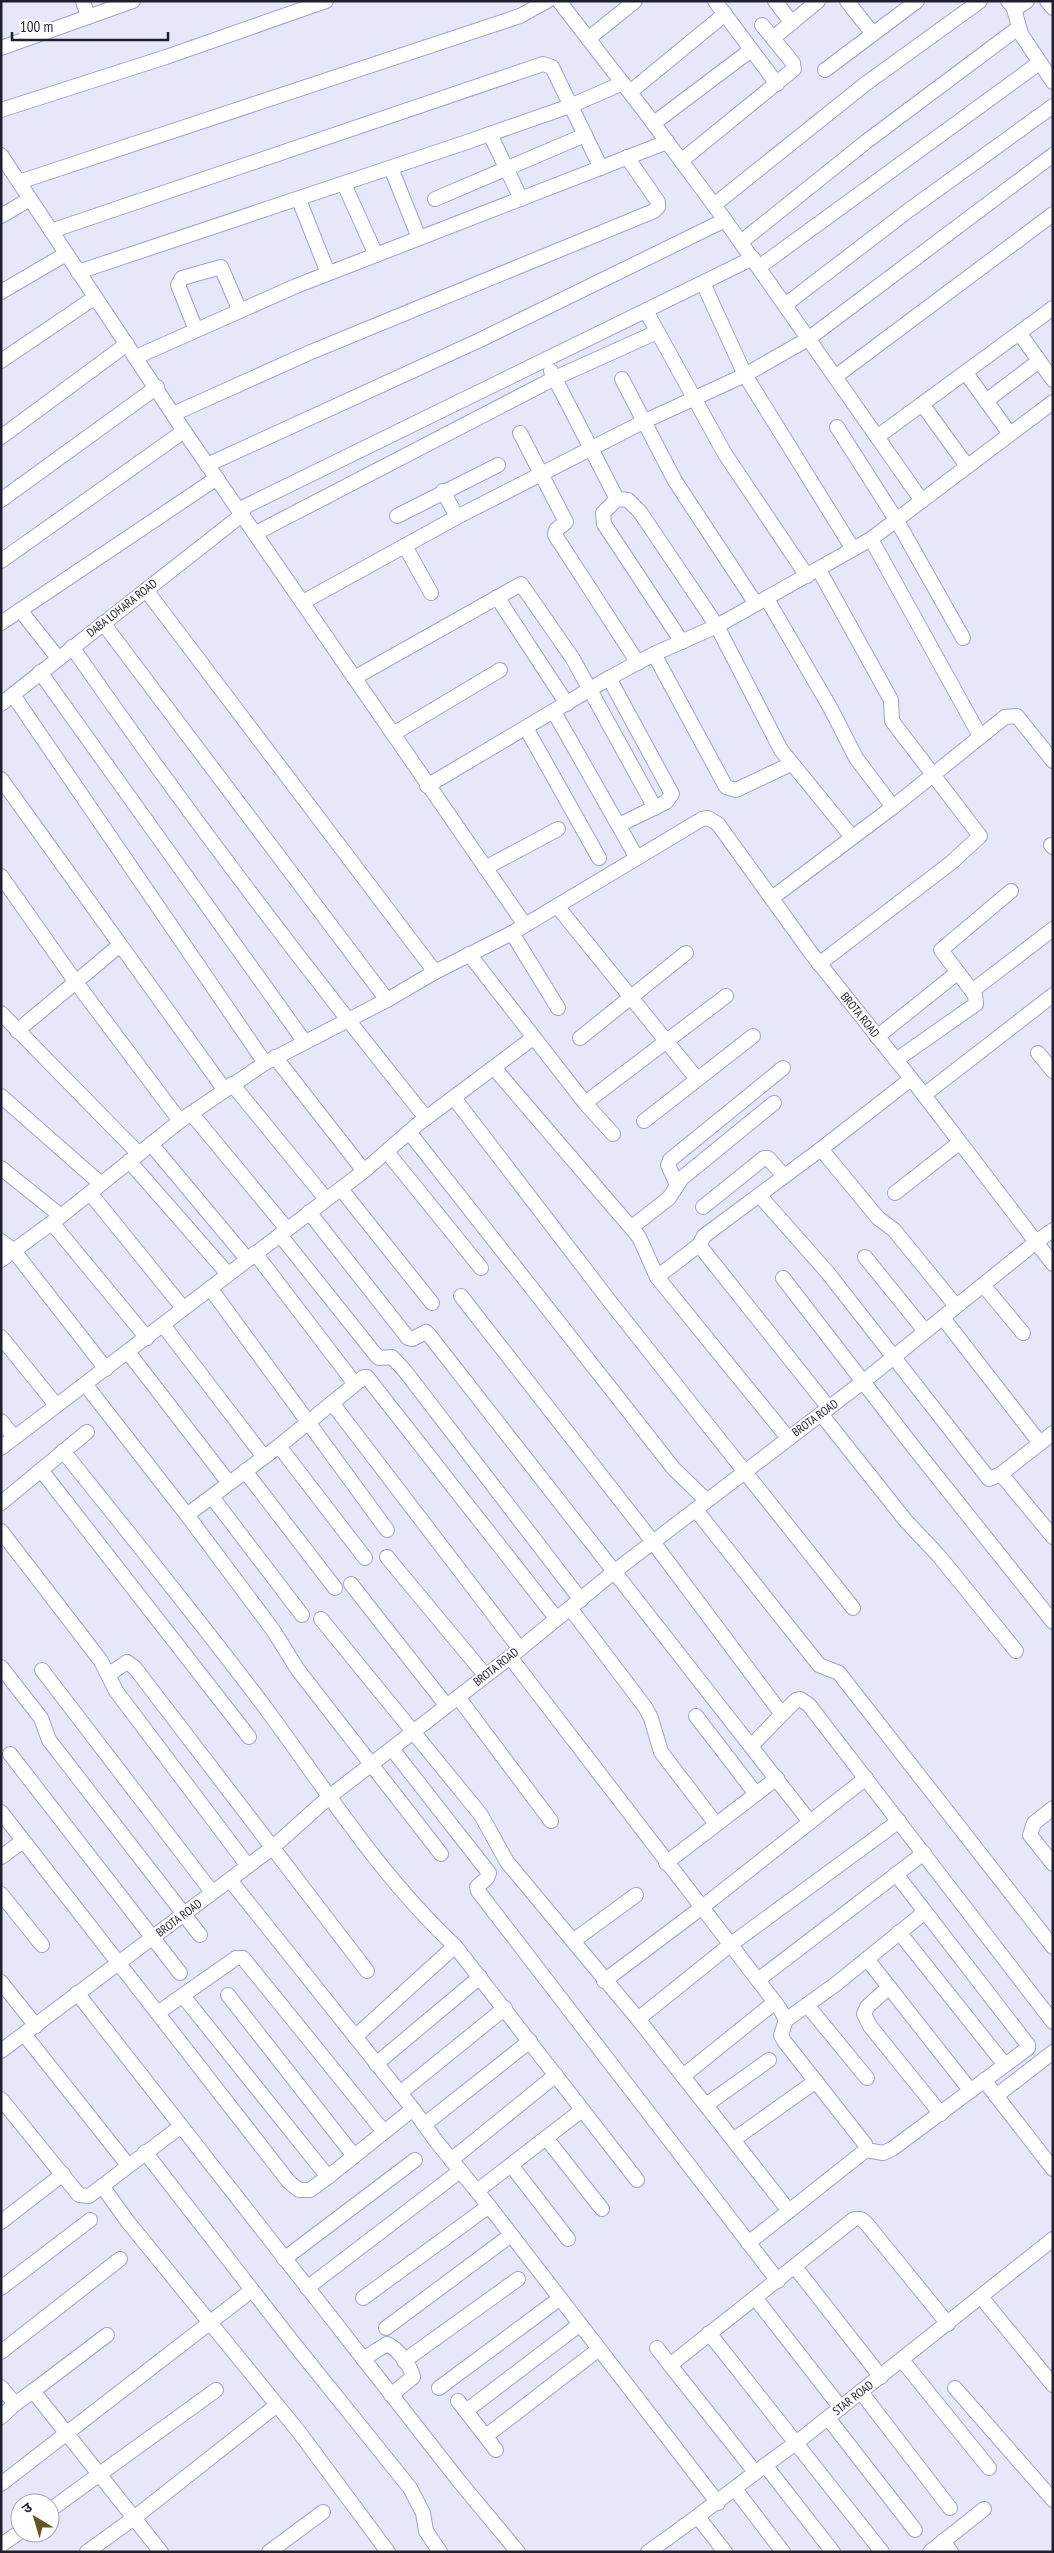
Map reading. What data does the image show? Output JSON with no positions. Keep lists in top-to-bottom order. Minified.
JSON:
{"streets":{"street":["DABA LOHARA ROAD","BROTA ROAD","STAR ROAD"]},"scale_bar":"100 m","north":"top left"}
